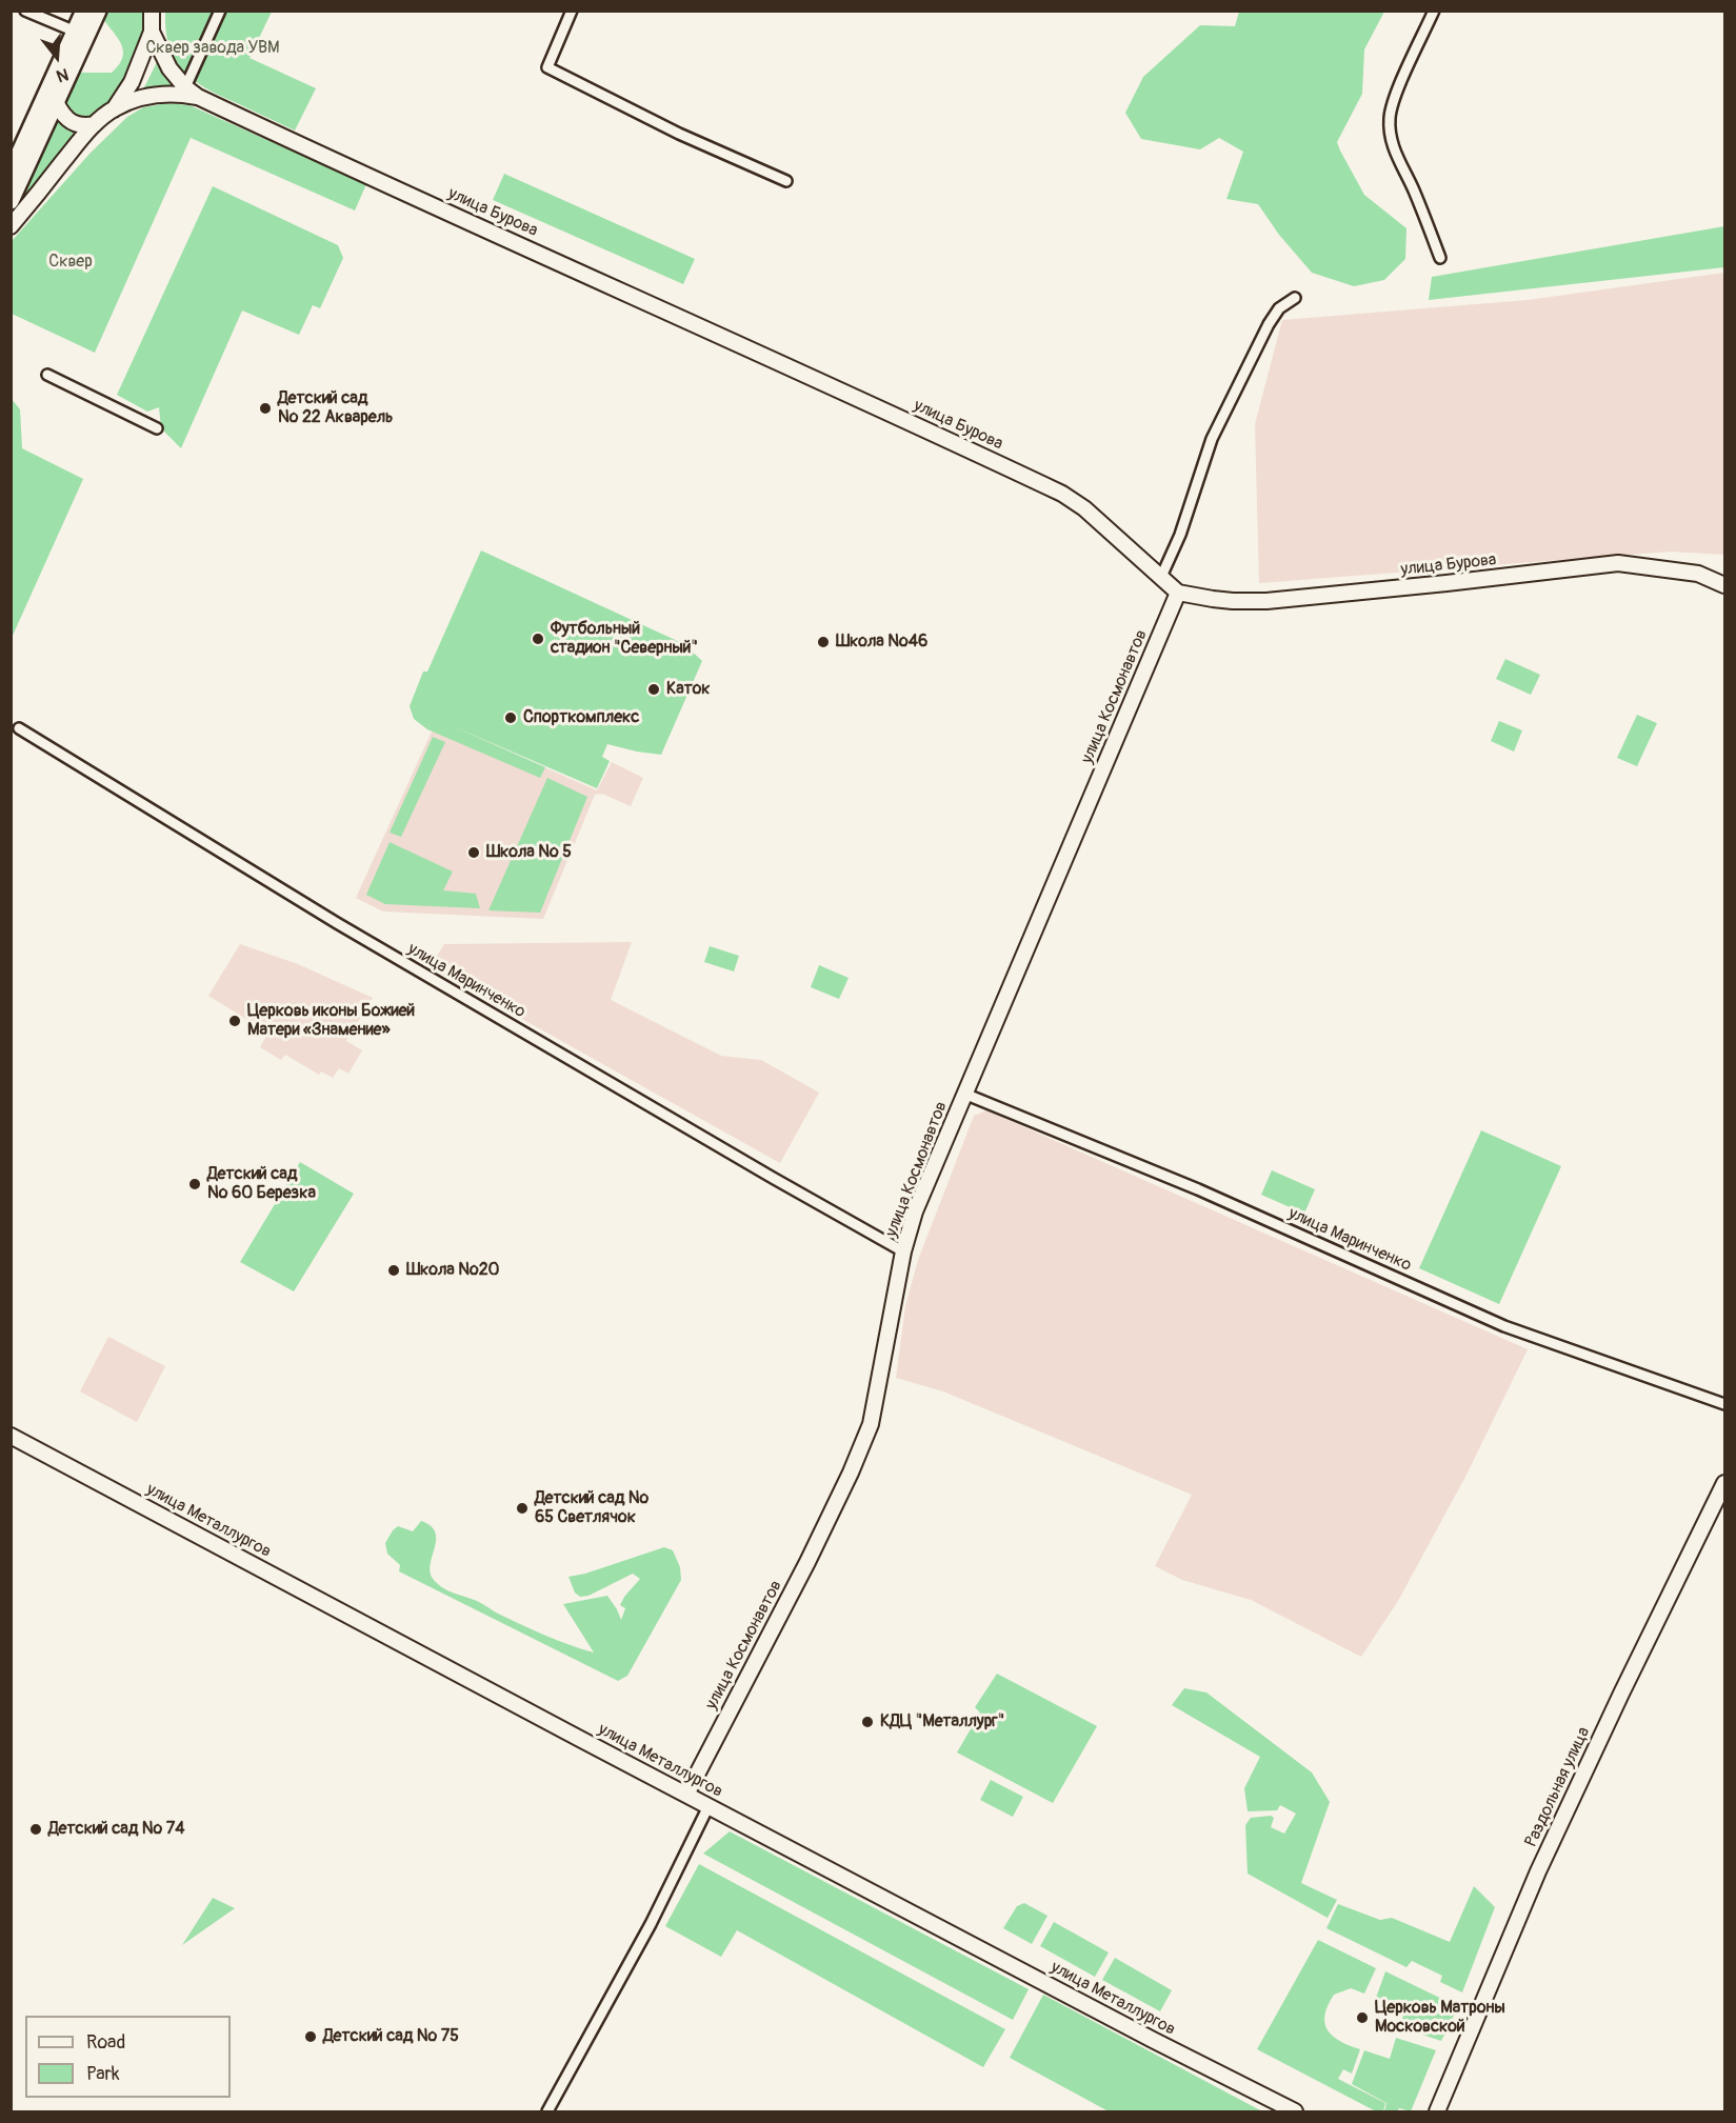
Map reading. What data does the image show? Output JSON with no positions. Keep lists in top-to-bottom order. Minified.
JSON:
{"streets":{"main road":["улица Бурова","улица Космонавтов","улица Металлургов","Раздольная улица"],"street":["улица Маринченко"]},"crossings":[["улица Бурова","улица Космонавтов"],["улица Космонавтов","улица Маринченко"],["улица Космонавтов","улица Металлургов"]],"parks":["Сквер завода УВМ","Сквер"],"places":["Детский сад № 22 Акварель","Футбольный стадион \"Северный\"","Школа №46","Каток","Спорткомплекс","Школа № 5","Церковь иконы Божией Матери «Знамение»","Детский сад № 60 Березка","Школа №20","Детский сад № 65 Светлячок","КДЦ \"Металлург\"","Детский сад № 74","Церковь Матроны Московской","Детский сад № 75"],"legend":["Road","Park"],"north":"bottom"}
